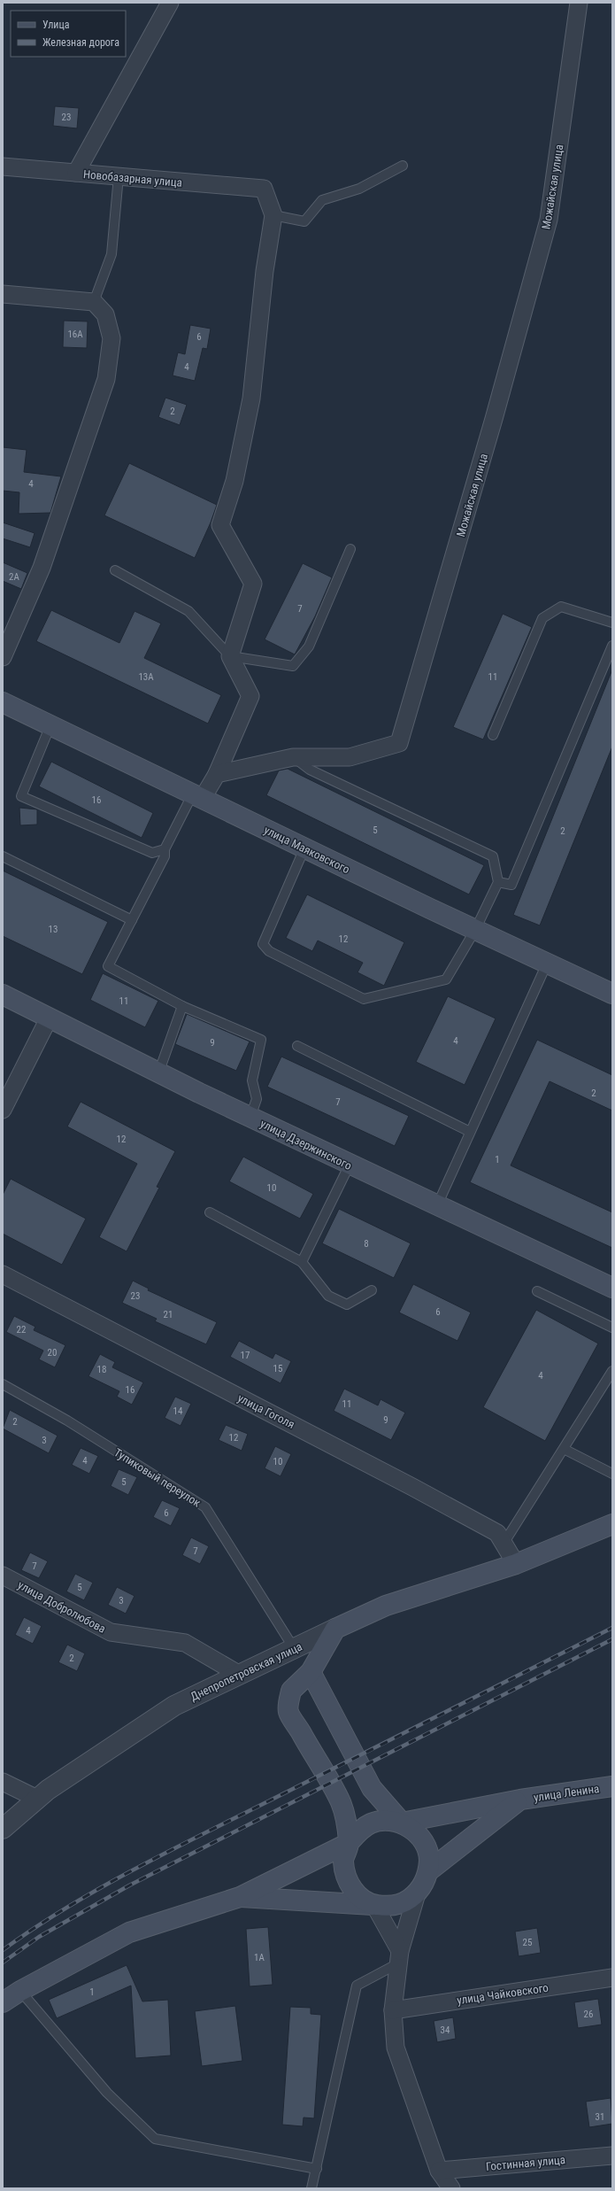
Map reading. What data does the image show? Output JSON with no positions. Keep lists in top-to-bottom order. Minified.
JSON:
{"streets":{"main road":["улица Маяковского","улица Дзержинского","Днепропетровская улица","улица Ленина"],"street":["Новобазарная улица","Можайская улица","улица Гоголя","улица Добролюбова","улица Чайковского","Гостинная улица"],"lane":["Тупиковый переулок"]},"crossings":[["улица Гоголя","Днепропетровская улица"],["Тупиковый переулок","Днепропетровская улица"],["улица Добролюбова","Днепропетровская улица"]],"house_numbers":["23","16А","6","4","2","4","2А","7","13А","11","16","5","2","13","12","11","4","9","2","7","12","1","10","8","23","6","21","22","20","17","15","18","4","16","11","14","9","2","12","3","4","10","5","6","7","7","5","3","4","2","25","1А","1","26","34","31"],"legend":["Улица","Железная дорога"]}
